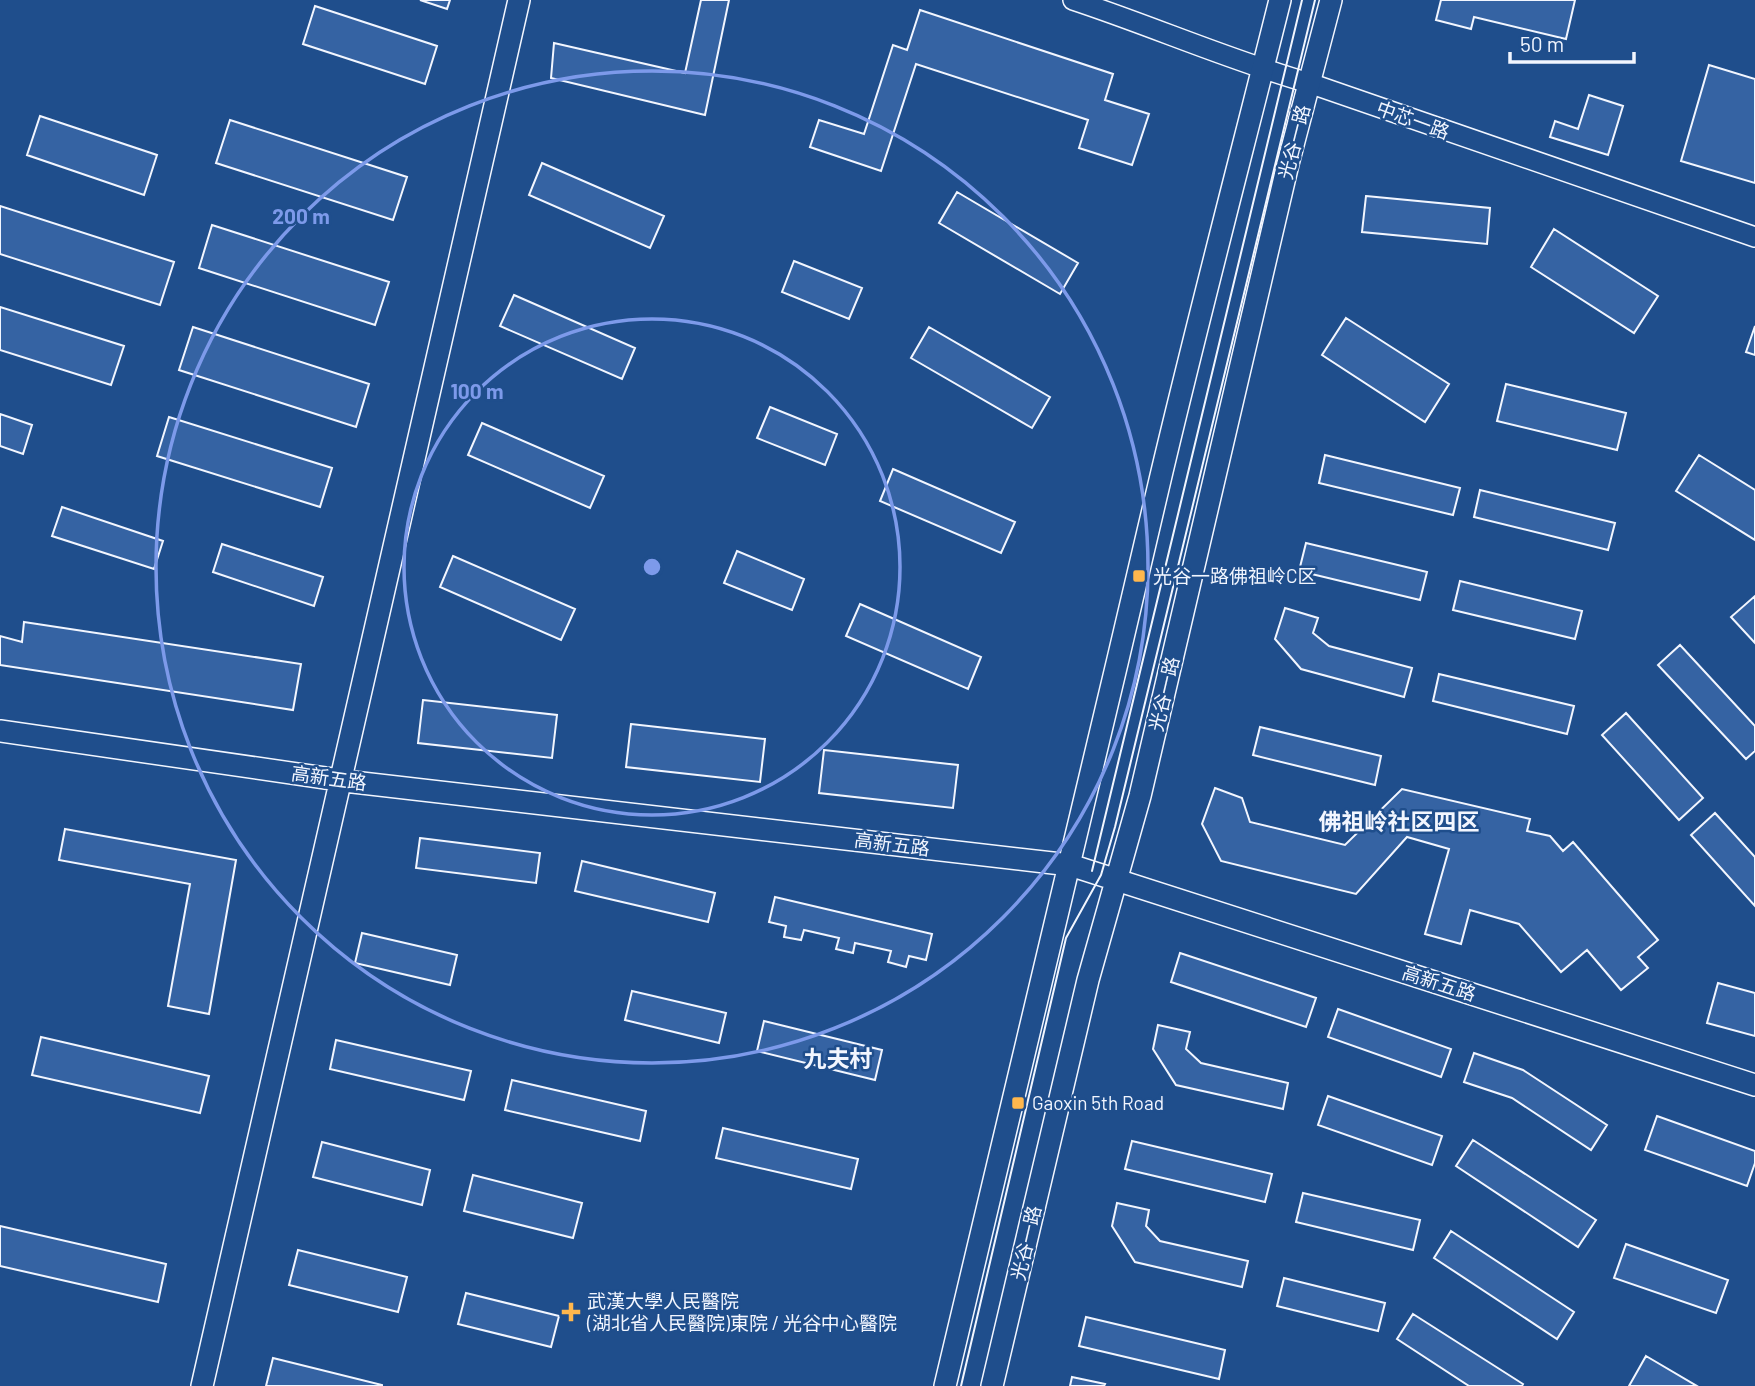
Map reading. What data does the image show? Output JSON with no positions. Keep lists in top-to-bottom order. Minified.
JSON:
{"streets":{"main road":["光谷一路","高新五路"],"street":["中芯一路"]},"crossings":[["中芯一路","光谷一路"],["光谷一路","高新五路"]],"districts":["佛祖岭社区四区","九夫村"],"places":{"transit":["光谷一路佛祖岭C区","Gaoxin 5th Road"],"health":["武漢大學人民醫院 (湖北省人民醫院)東院 / 光谷中心醫院"]},"scale_bar":"50 m","rings":["200 m","100 m"]}
